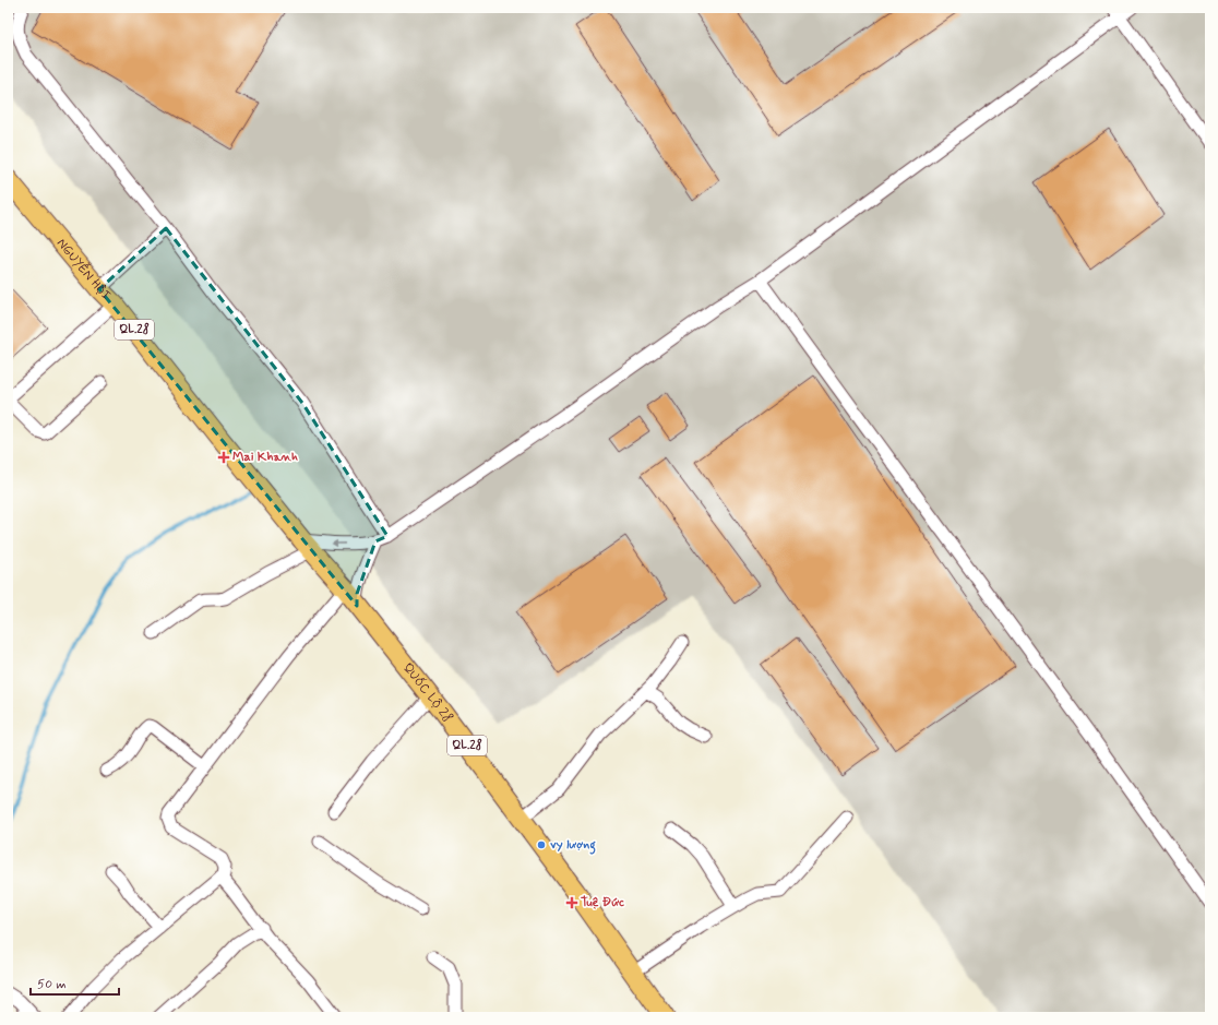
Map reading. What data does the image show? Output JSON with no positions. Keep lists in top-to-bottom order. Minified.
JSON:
{"streets":{"highway":["NGUYỄN HỘI","QL.28","QUỐC LỘ 28"]},"crossings":[["NGUYỄN HỘI","QUỐC LỘ 28"]],"places":{"health":["Mai Khanh","Tuệ Đức"],"other":["vy lượng"]},"scale_bar":"50 m"}
